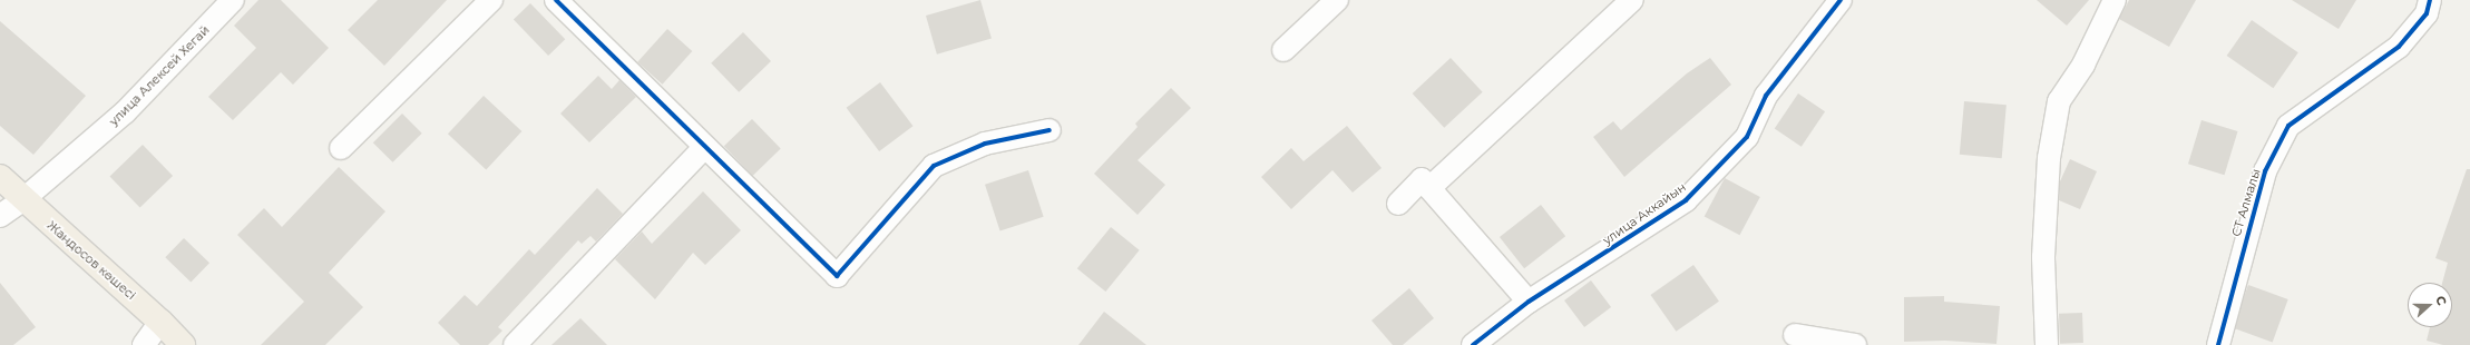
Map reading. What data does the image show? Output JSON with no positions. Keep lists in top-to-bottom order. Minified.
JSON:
{"streets":{"main road":["Жандосов көшесі"],"street":["улица Алексей Хегай","СТ Алмалы","улица Аккайын"]},"crossings":[["улица Алексей Хегай","Жандосов көшесі"]],"north":"right"}
